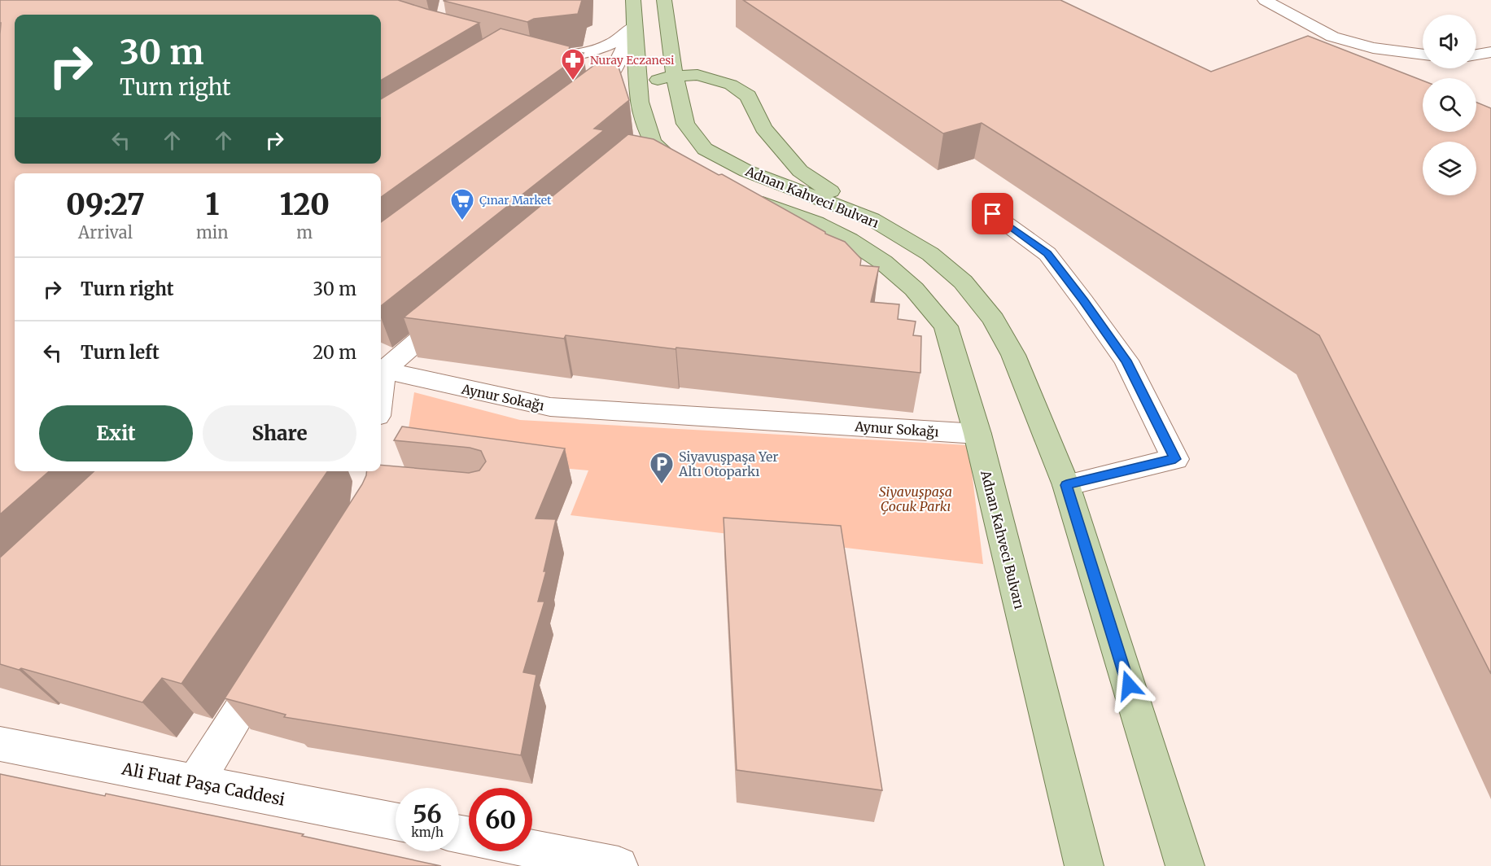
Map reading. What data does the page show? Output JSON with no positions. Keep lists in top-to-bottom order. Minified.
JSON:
{"streets":{"main road":["Adnan Kahveci Bulvarı"],"street":["Aynur Sokağı","Ali Fuat Paşa Caddesi"]},"crossings":[["Adnan Kahveci Bulvarı","Aynur Sokağı"]],"parks":["Siyavuşpaşa Çocuk Parkı"],"places":{"pharmacy":["Nuray Eczanesi"],"supermarket":["Çınar Market"],"parking":["Siyavuşpaşa Yer Altı Otoparkı"]},"page":{"turn":["30 m","Turn right"],"eta":["09:27","Arrival","1","min","120","m"],"list":[{"name":"Turn right","value":"30 m"},{"name":"Turn left","value":"20 m"}],"buttons":["Exit","Share"],"speed":"56 km/h","limit":"60"}}
